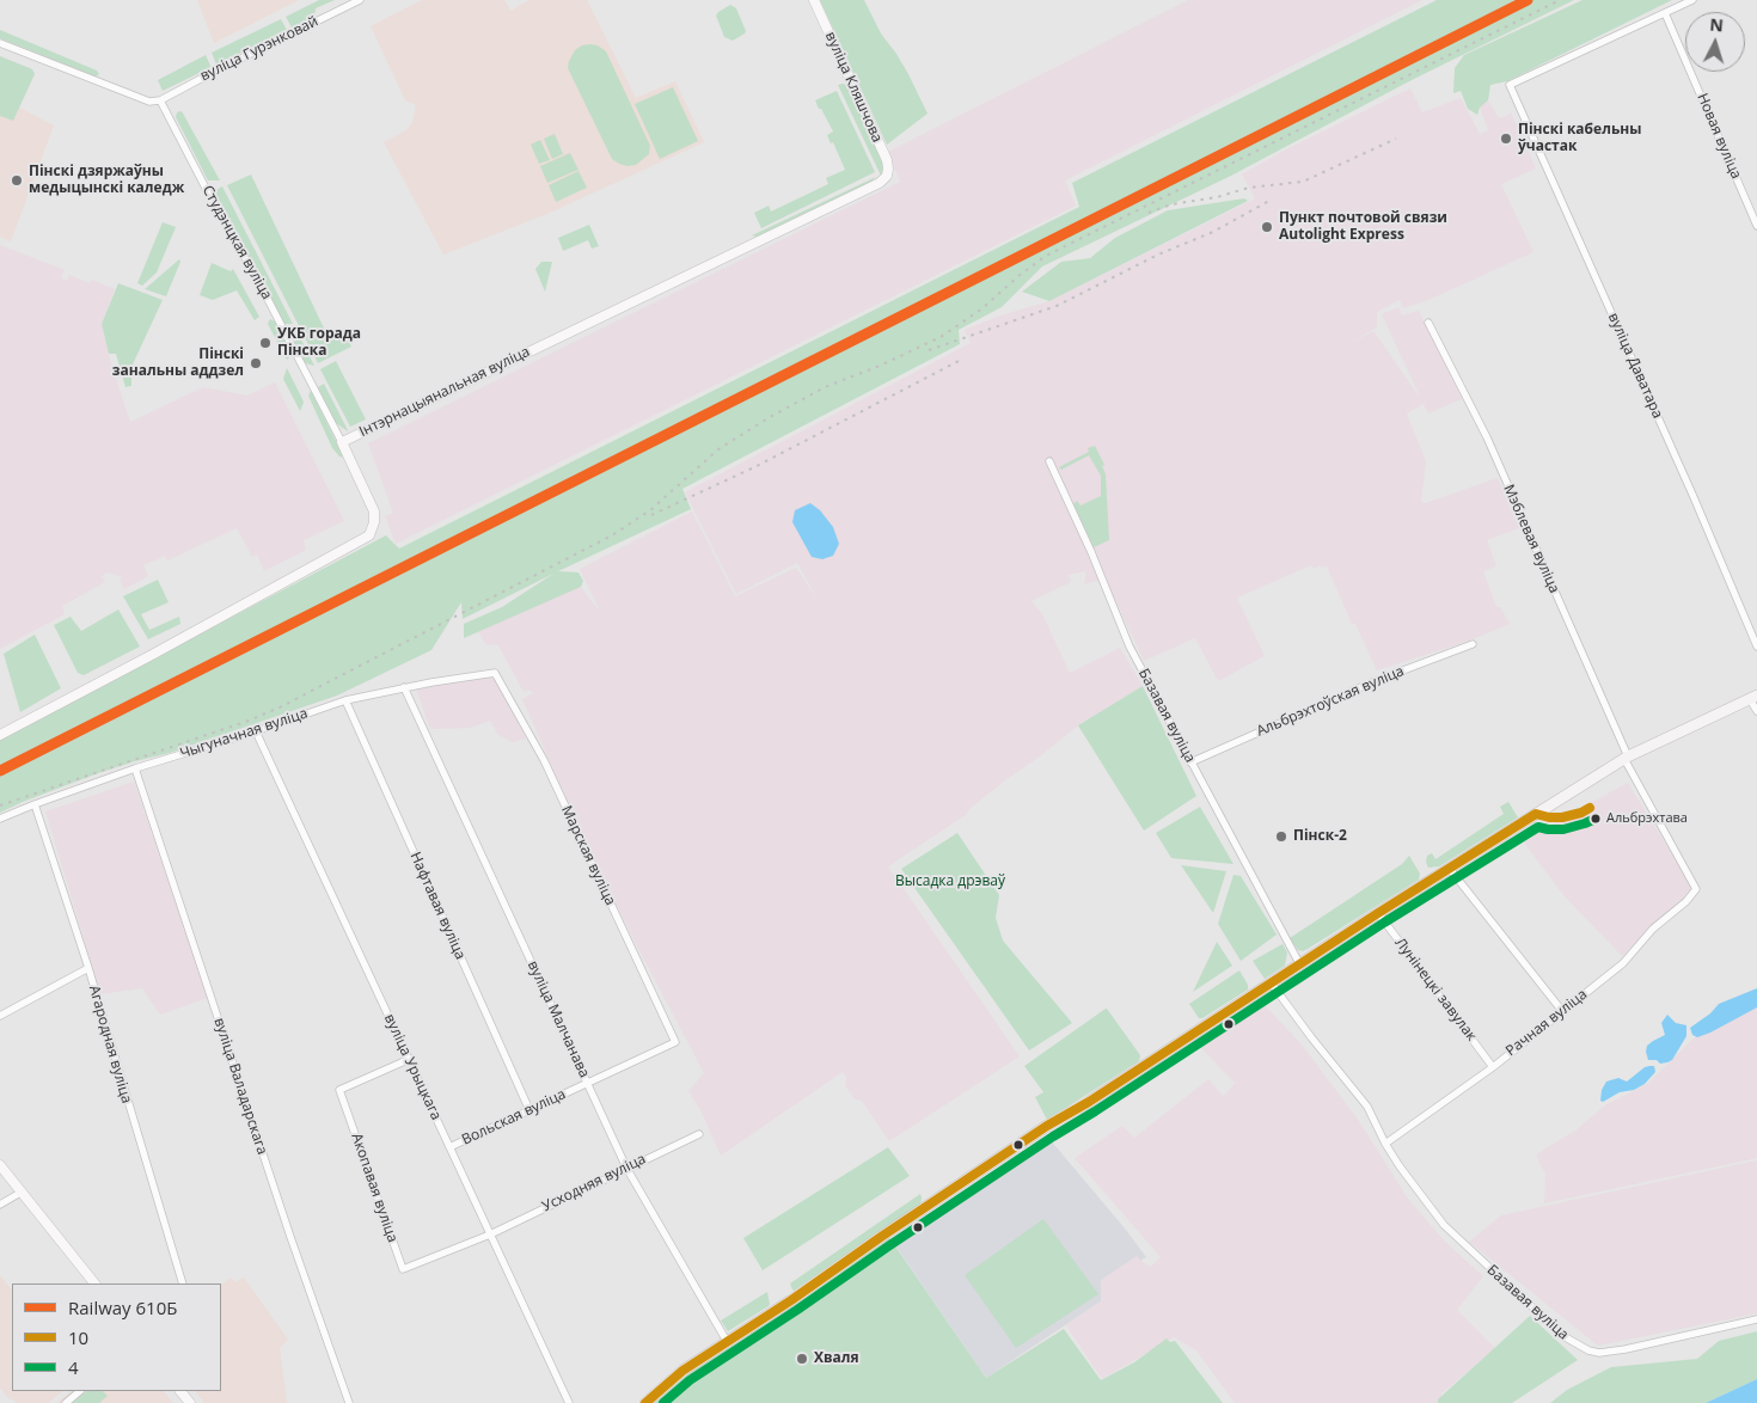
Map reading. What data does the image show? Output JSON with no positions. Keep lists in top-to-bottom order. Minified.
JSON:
{"streets":{"street":["вуліца Гурэнковай","вуліца Кляшчова","Новая вуліца","Студэнцкая вуліца","вуліца Даватара","Інтэрнацыянальная вуліца","Мэблевая вуліца","Альбрэхтоўская вуліца","Базавая вуліца","Чыгуначная вуліца","Марская вуліца","Нафтавая вуліца","Лунінецкі завулак","вуліца Малчанава","Рачная вуліца","Агародная вуліца","вуліца Урыцкага","вуліца Валадарскага","Вольская вуліца","Усходняя вуліца","Акопавая вуліца"]},"crossings":[["вуліца Гурэнковай","Студэнцкая вуліца"],["вуліца Кляшчова","Інтэрнацыянальная вуліца"],["Новая вуліца","вуліца Даватара"],["Студэнцкая вуліца","Інтэрнацыянальная вуліца"],["Мэблевая вуліца","Рачная вуліца"],["Альбрэхтоўская вуліца","Базавая вуліца"],["Базавая вуліца","Рачная вуліца"],["Чыгуначная вуліца","Марская вуліца"],["Чыгуначная вуліца","Нафтавая вуліца"],["Чыгуначная вуліца","вуліца Малчанава"],["Чыгуначная вуліца","Агародная вуліца"],["Чыгуначная вуліца","вуліца Урыцкага"],["Чыгуначная вуліца","вуліца Валадарскага"],["Марская вуліца","Вольская вуліца"],["Нафтавая вуліца","Вольская вуліца"],["Лунінецкі завулак","Рачная вуліца"],["вуліца Малчанава","Вольская вуліца"],["вуліца Малчанава","Усходняя вуліца"],["вуліца Урыцкага","Вольская вуліца"],["вуліца Урыцкага","Усходняя вуліца"],["вуліца Урыцкага","Акопавая вуліца"],["Усходняя вуліца","Акопавая вуліца"]],"parks":["Высадка дрэваў"],"places":["Пінскі кабельны ўчастак","Пінскі дзяржаўны медыцынскі каледж","Пункт почтовой связи Autolight Express","УКБ горада Пінска","Пінскі занальны аддзел","Альбрэхтава","Пінск-2","Хваля"],"lines":["rail line 610Б","transit line 10","transit line 4"],"legend":["Railway 610Б","10","4"],"north":"top"}
